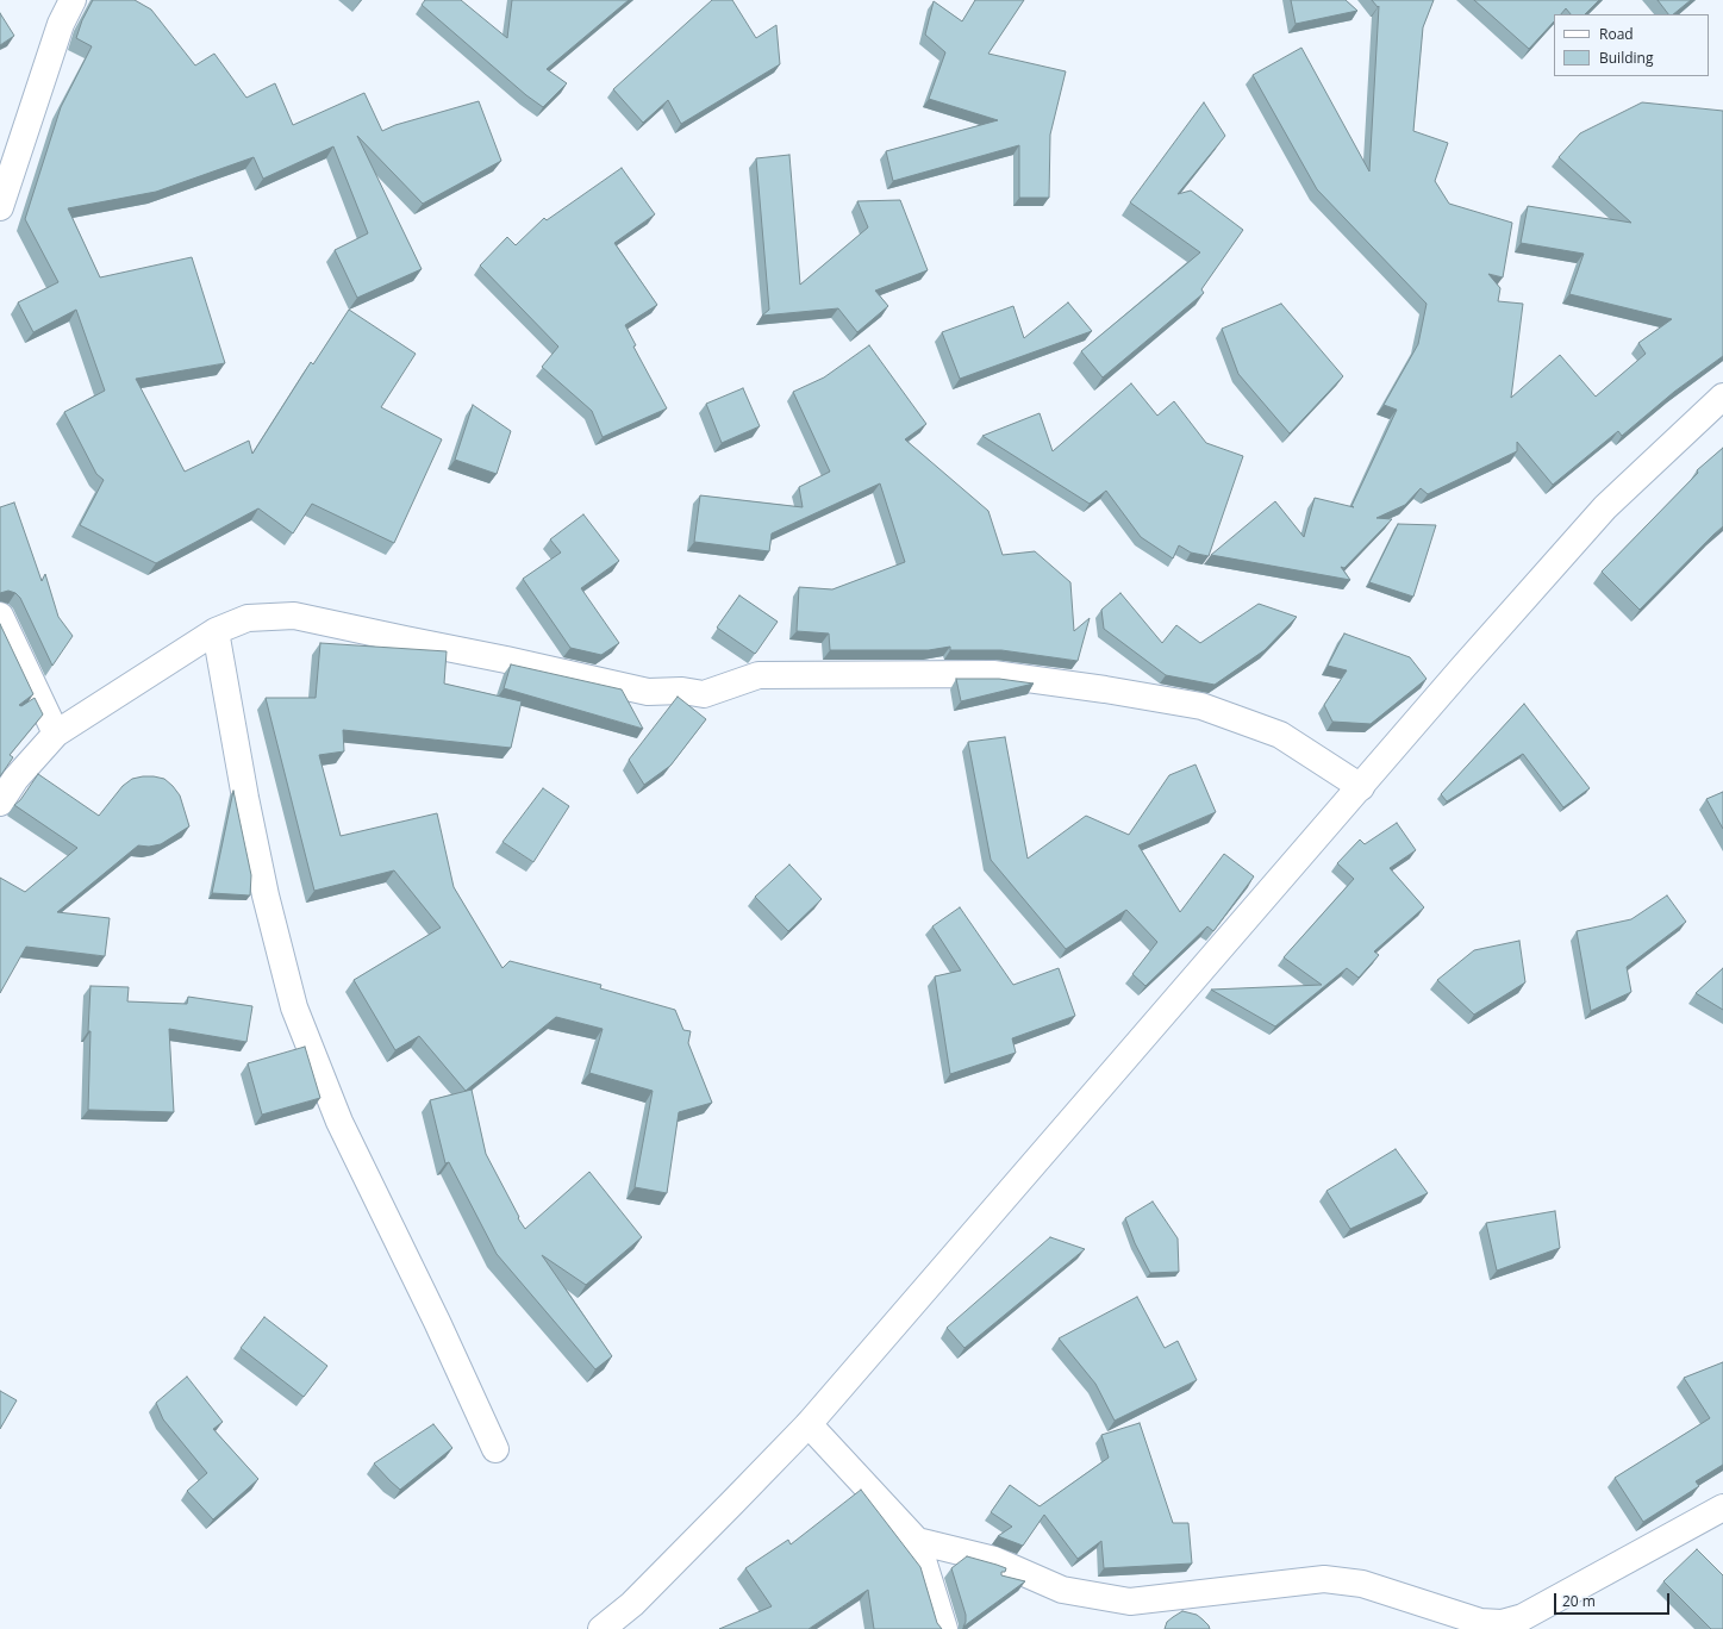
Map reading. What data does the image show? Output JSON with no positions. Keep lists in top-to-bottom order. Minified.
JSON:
{"legend":["Road","Building"],"scale_bar":"20 m"}
